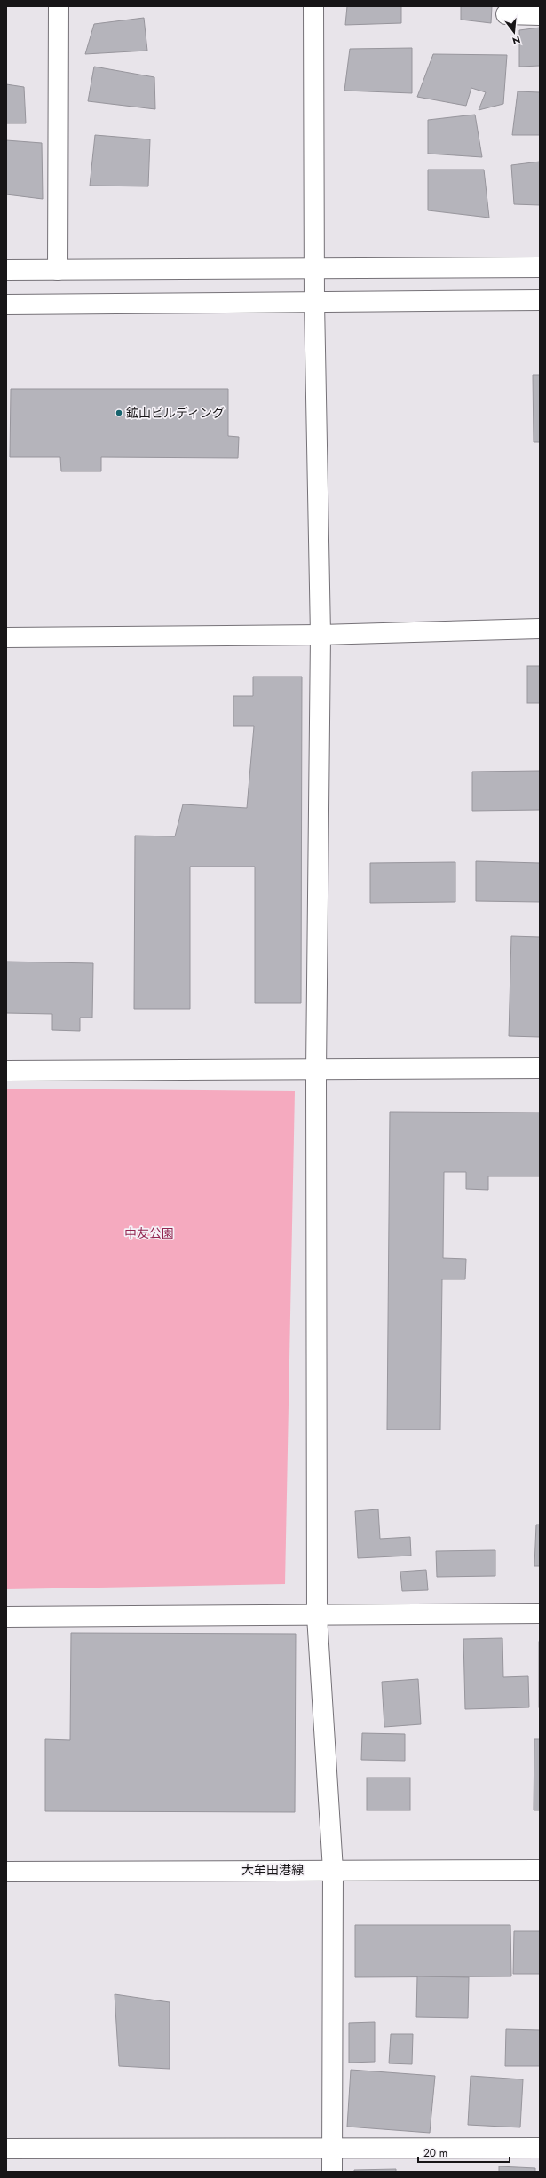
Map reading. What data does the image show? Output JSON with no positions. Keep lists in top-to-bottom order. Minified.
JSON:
{"streets":{"street":["大牟田港線"]},"parks":["中友公園"],"places":["鉱山ビルディング"],"scale_bar":"20 m","north":"bottom"}
